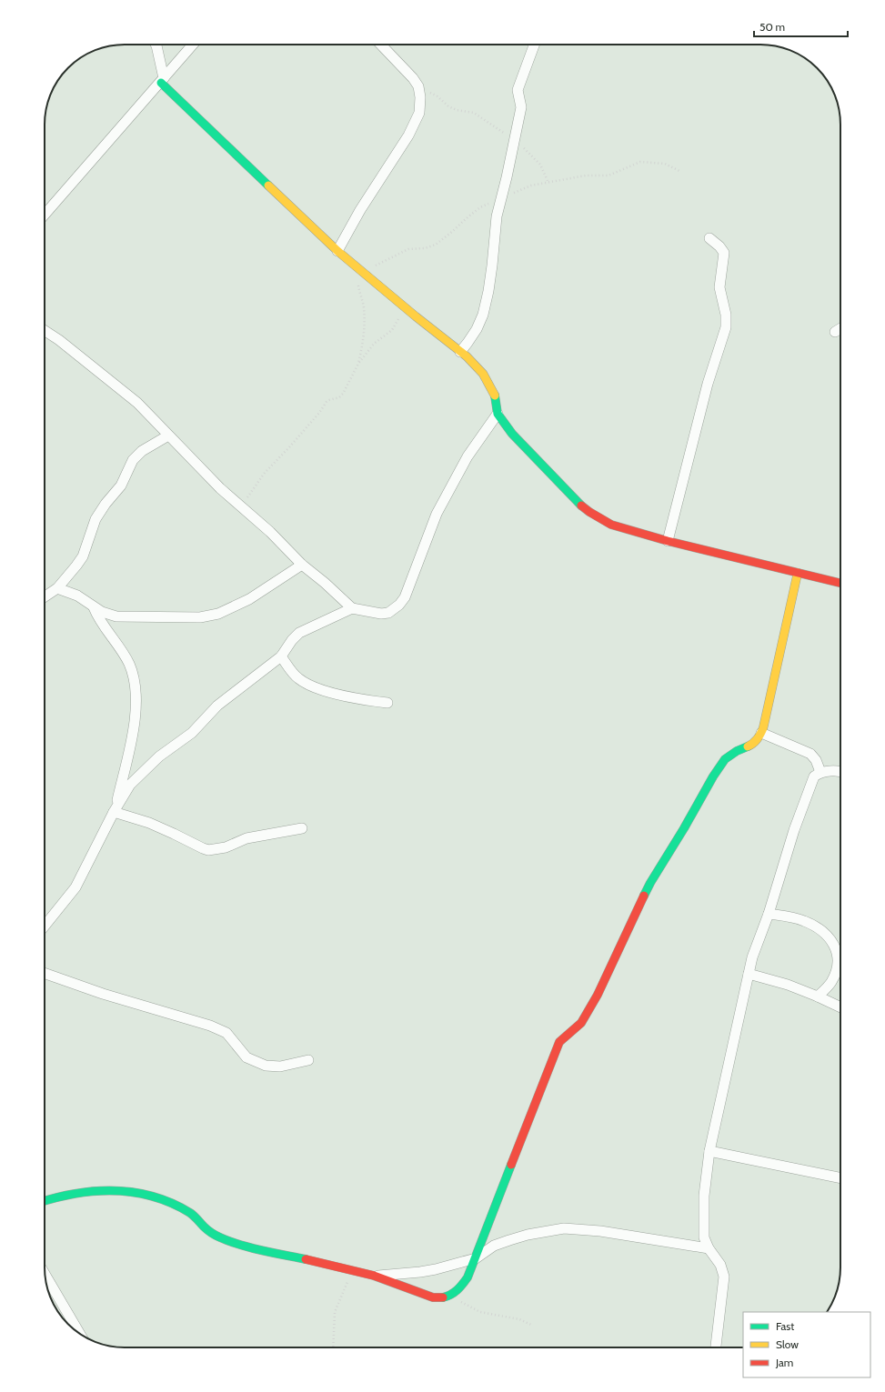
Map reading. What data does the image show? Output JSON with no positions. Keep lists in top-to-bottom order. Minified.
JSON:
{"legend":["Fast","Slow","Jam"],"scale_bar":"50 m"}
